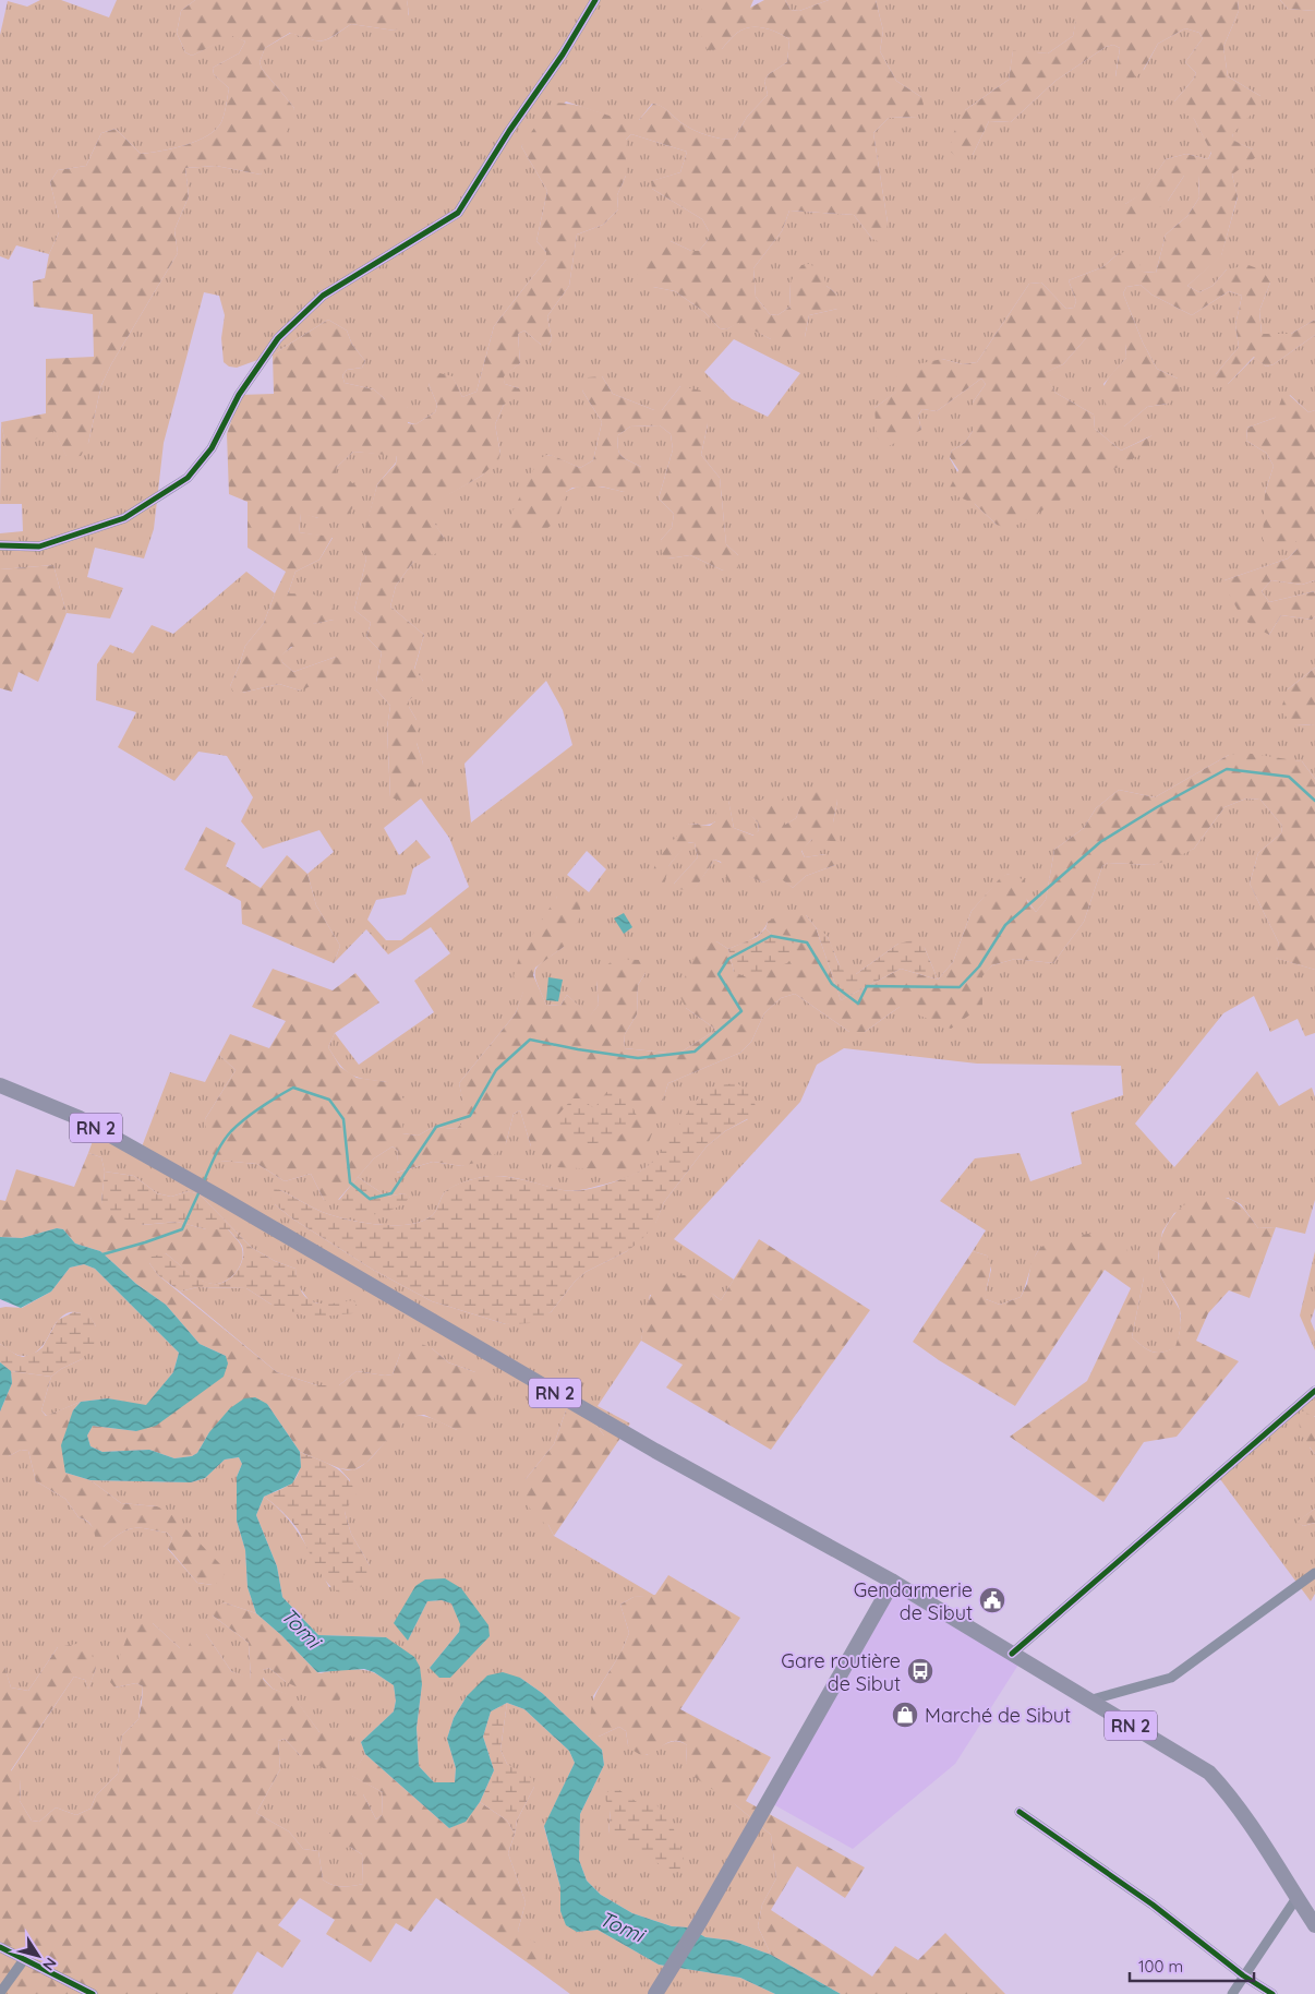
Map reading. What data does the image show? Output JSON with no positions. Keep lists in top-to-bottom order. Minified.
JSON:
{"streets":{"main road":["RN 2"]},"water":["Tomi"],"places":{"public building":["Gendarmerie de Sibut"],"bus stop":["Gare routière de Sibut"],"shop":["Marché de Sibut"]},"scale_bar":"100 m","north":"bottom right"}
